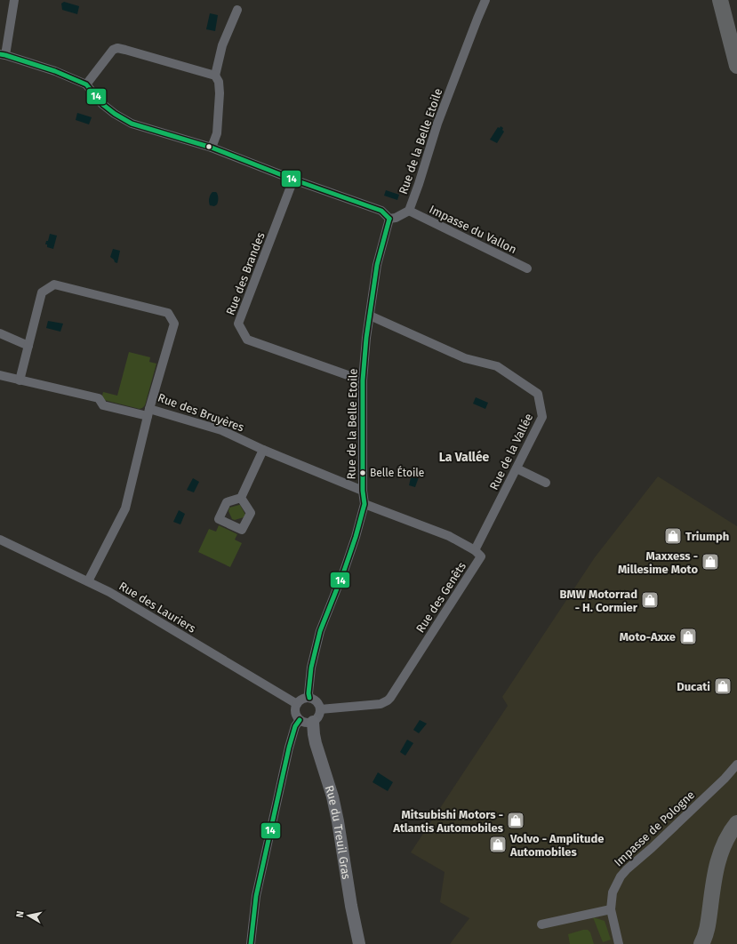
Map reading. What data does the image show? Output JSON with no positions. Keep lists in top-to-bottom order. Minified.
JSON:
{"streets":{"street":["Rue de la Belle Etoile","Impasse du Vallon","Rue des Brandes","Rue des Bruyères","Rue de la Vallée","Rue des Genêts","Rue des Lauriers","Impasse de Pologne","Rue du Treuil Gras"]},"crossings":[["Rue de la Belle Etoile","Impasse du Vallon"],["Rue de la Belle Etoile","Rue des Brandes"],["Rue de la Belle Etoile","Rue des Bruyères"],["Rue de la Belle Etoile","Rue de la Vallée"],["Rue de la Belle Etoile","Rue des Genêts"],["Rue de la Belle Etoile","Rue des Lauriers"],["Rue de la Belle Etoile","Rue du Treuil Gras"],["Rue de la Vallée","Rue des Genêts"],["Rue des Genêts","Rue des Lauriers"],["Rue des Genêts","Rue du Treuil Gras"],["Rue des Lauriers","Rue du Treuil Gras"]],"districts":["La Vallée"],"places":{"other":["Belle Étoile"],"shop":["Triumph","Maxxess - Millesime Moto","BMW Motorrad - H. Cormier","Moto-Axxe","Ducati","Mitsubishi Motors - Atlantis Automobiles","Volvo - Amplitude Automobiles"]},"lines":["transit line 14"],"north":"left"}
